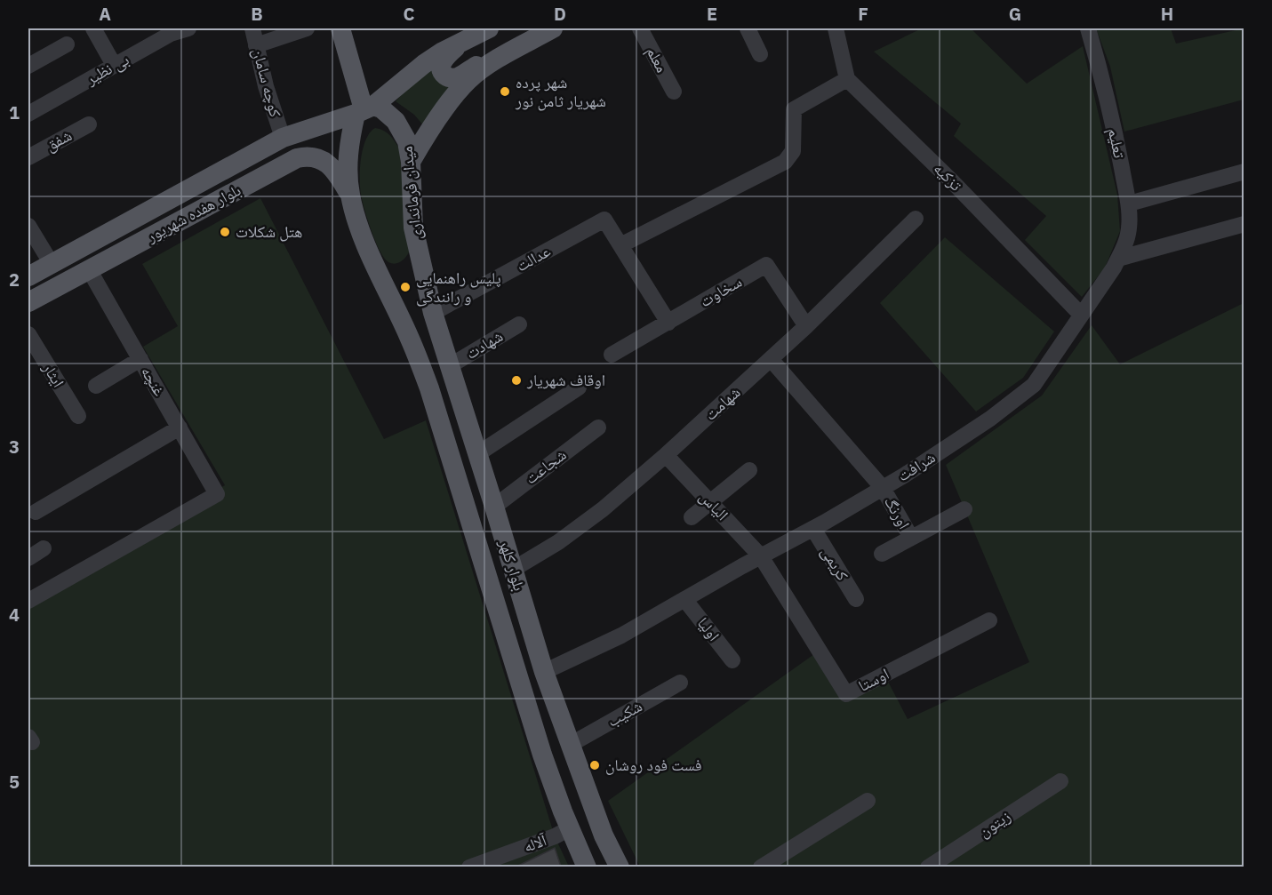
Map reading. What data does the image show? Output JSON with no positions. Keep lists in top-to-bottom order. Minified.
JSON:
{"streets":{"main road":["میدان فرمانداری","بلوار هفده شهریور","بلوار کلهر"],"street":["معلم","بی نظیر","کوچه سامان","شفق","تعلیم","تزکیه","عدالت","سخاوت","شهادت","ایثار","غنچه","شهامت","شجاعت","شرافت","الیاس","اورنگ","کریمی","اولیا","اوستا","شکیب","زیتون","آلاله"]},"crossings":[["کوچه سامان","بلوار هفده شهریور"],["تعلیم","شرافت"],["تزکیه","شرافت"],["میدان فرمانداری","بلوار هفده شهریور"],["میدان فرمانداری","بلوار کلهر"],["بلوار هفده شهریور","غنچه"],["بلوار هفده شهریور","بلوار کلهر"],["عدالت","بلوار کلهر"],["سخاوت","شهامت"],["شهادت","بلوار کلهر"],["شهامت","الیاس"],["شهامت","اورنگ"],["شهامت","بلوار کلهر"],["شجاعت","بلوار کلهر"],["شرافت","الیاس"],["شرافت","اورنگ"],["شرافت","کریمی"],["شرافت","بلوار کلهر"],["شرافت","اولیا"],["شرافت","اوستا"],["الیاس","اوستا"],["بلوار کلهر","شکیب"],["بلوار کلهر","آلاله"]],"places":["شهر پرده شهریار ثامن نور","هتل شکلات","پلیس راهنمایی و رانندگی","اوقاف شهریار","فست فود روشان"],"grid":{"columns":["A","B","C","D","E","F","G","H"],"rows":["1","2","3","4","5"]}}
